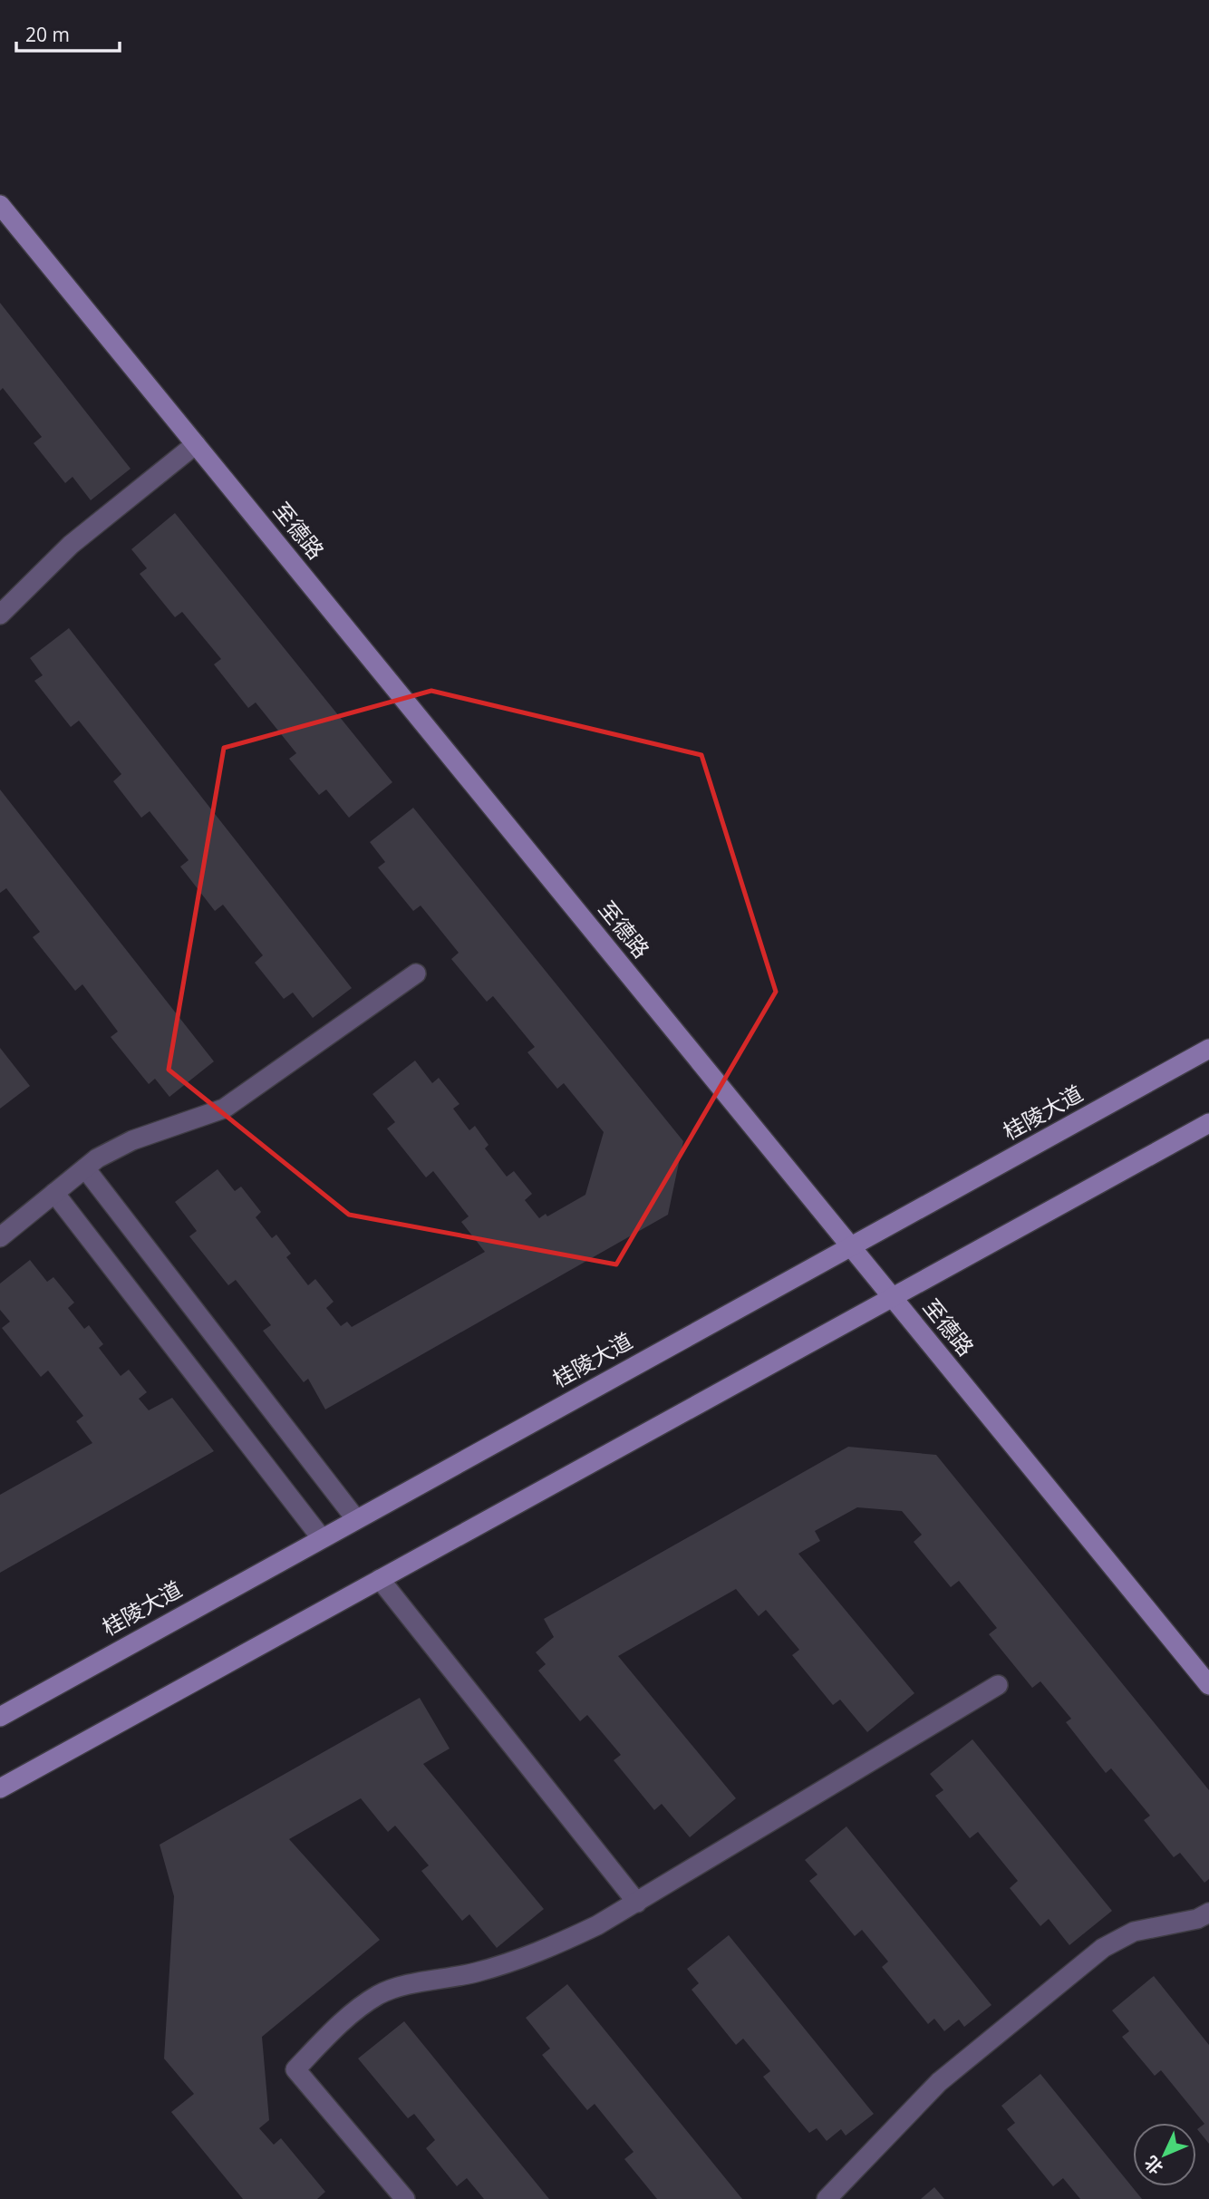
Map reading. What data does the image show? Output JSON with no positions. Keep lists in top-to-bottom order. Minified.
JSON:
{"streets":{"main road":["至德路","桂陵大道"]},"crossings":[["至德路","桂陵大道"]],"scale_bar":"20 m","north":"bottom left"}
